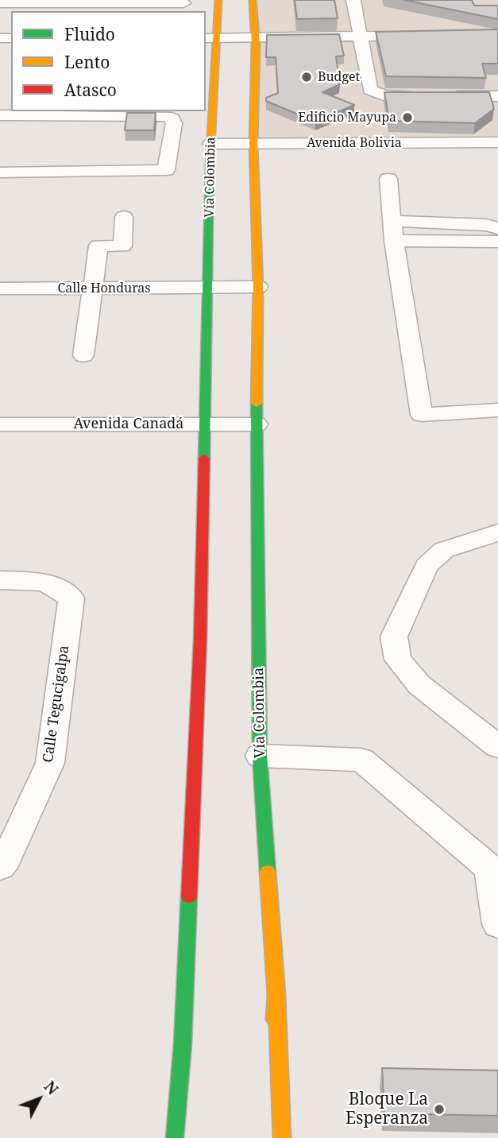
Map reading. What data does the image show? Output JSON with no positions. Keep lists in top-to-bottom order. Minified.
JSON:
{"streets":{"main road":["Vía Colombia"],"street":["Avenida Bolivia","Calle Honduras","Avenida Canadá","Calle Tegucigalpa"]},"crossings":[["Avenida Bolivia","Vía Colombia"],["Vía Colombia","Calle Honduras"],["Vía Colombia","Avenida Canadá"]],"places":["Budget","Edificio Mayupa","Bloque La Esperanza"],"legend":["Fluido","Lento","Atasco"],"north":"top right"}
